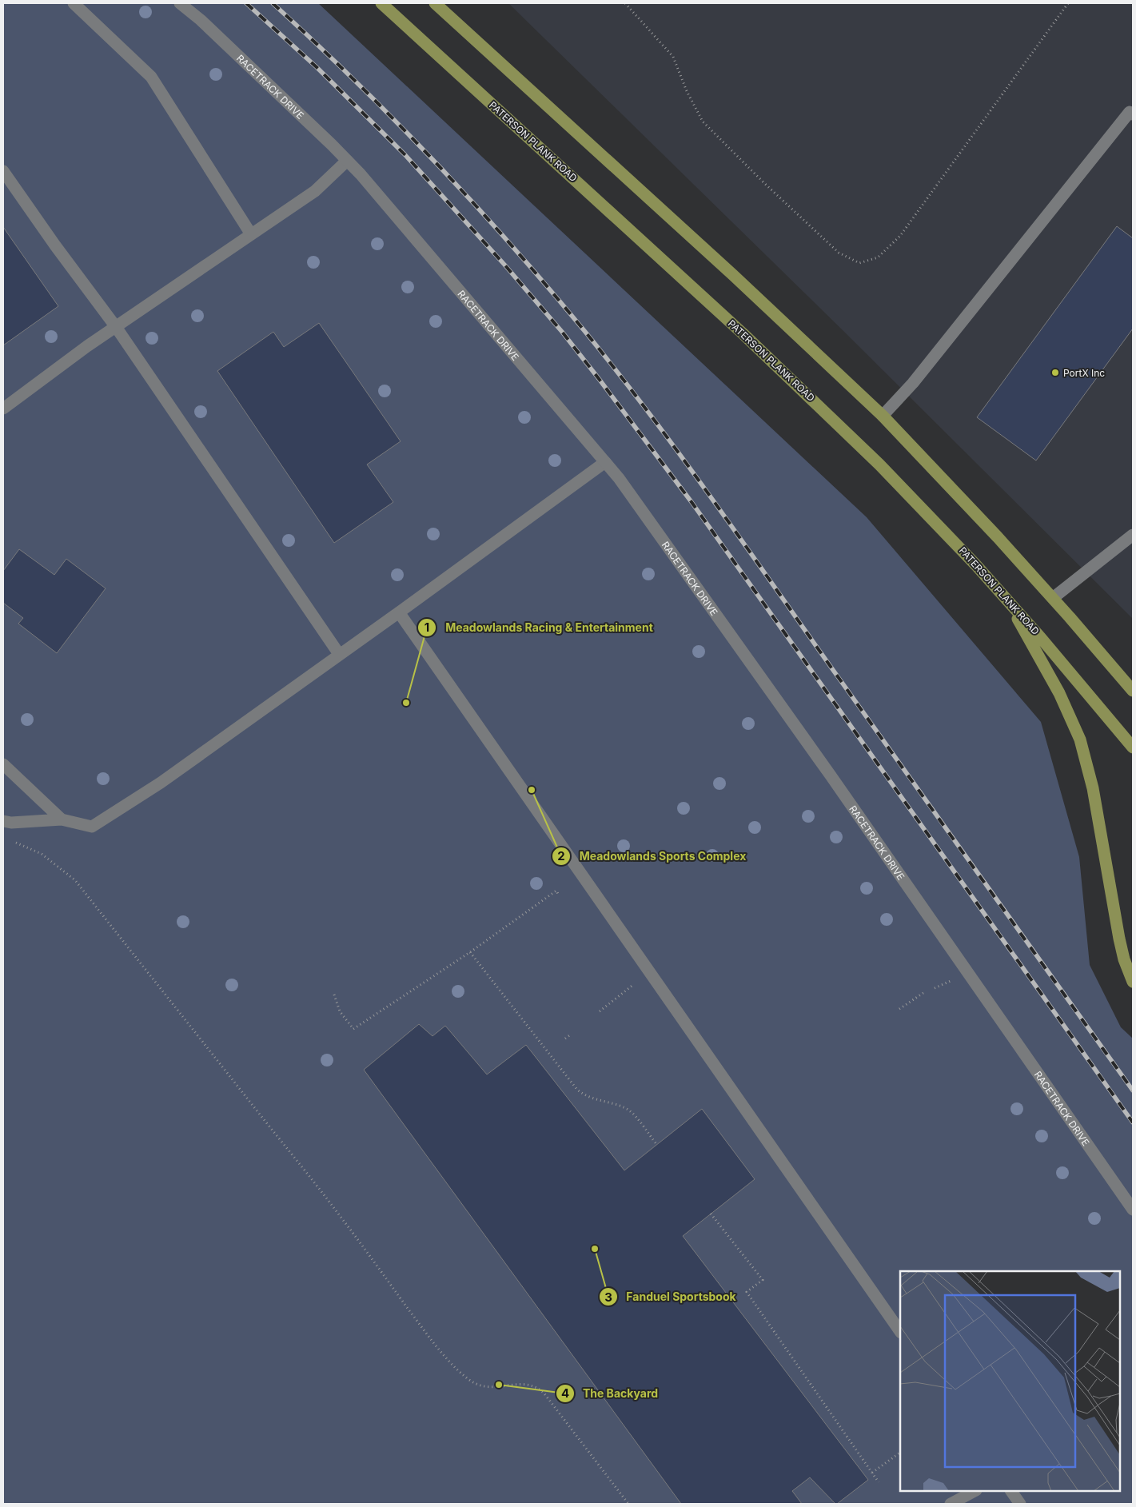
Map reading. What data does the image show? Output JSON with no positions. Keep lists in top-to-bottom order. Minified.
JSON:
{"streets":{"main road":["PATERSON PLANK ROAD"],"street":["RACETRACK DRIVE"]},"places":["PortX Inc","Meadowlands Racing & Entertainment","Meadowlands Sports Complex","Fanduel Sportsbook","The Backyard"]}
